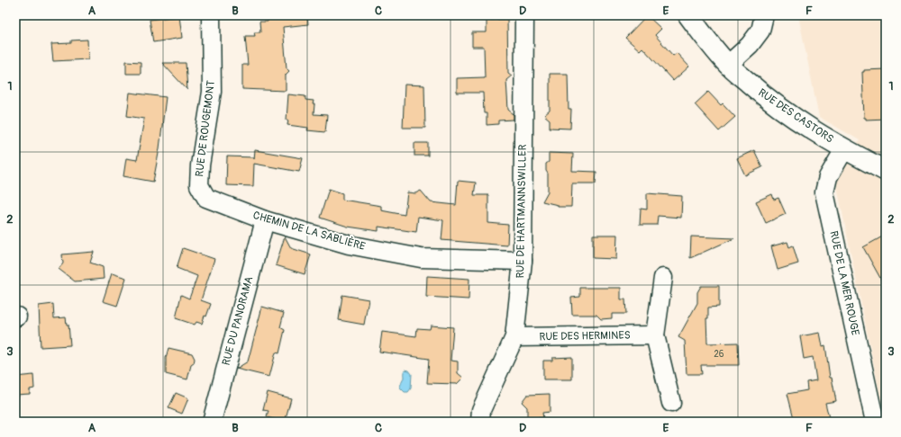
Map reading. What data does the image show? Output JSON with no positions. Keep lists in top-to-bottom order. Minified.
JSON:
{"streets":{"street":["RUE DES CASTORS","RUE DE ROUGEMONT","RUE DE HARTMANNSWILLER","CHEMIN DE LA SABLIÈRE","RUE DE LA MER ROUGE","RUE DU PANORAMA","RUE DES HERMINES"]},"crossings":[["RUE DES CASTORS","RUE DE LA MER ROUGE"],["RUE DE ROUGEMONT","CHEMIN DE LA SABLIÈRE"],["RUE DE HARTMANNSWILLER","CHEMIN DE LA SABLIÈRE"],["RUE DE HARTMANNSWILLER","RUE DES HERMINES"],["CHEMIN DE LA SABLIÈRE","RUE DU PANORAMA"]],"house_numbers":["26"],"grid":{"columns":["A","B","C","D","E","F"],"rows":["1","2","3"]}}
